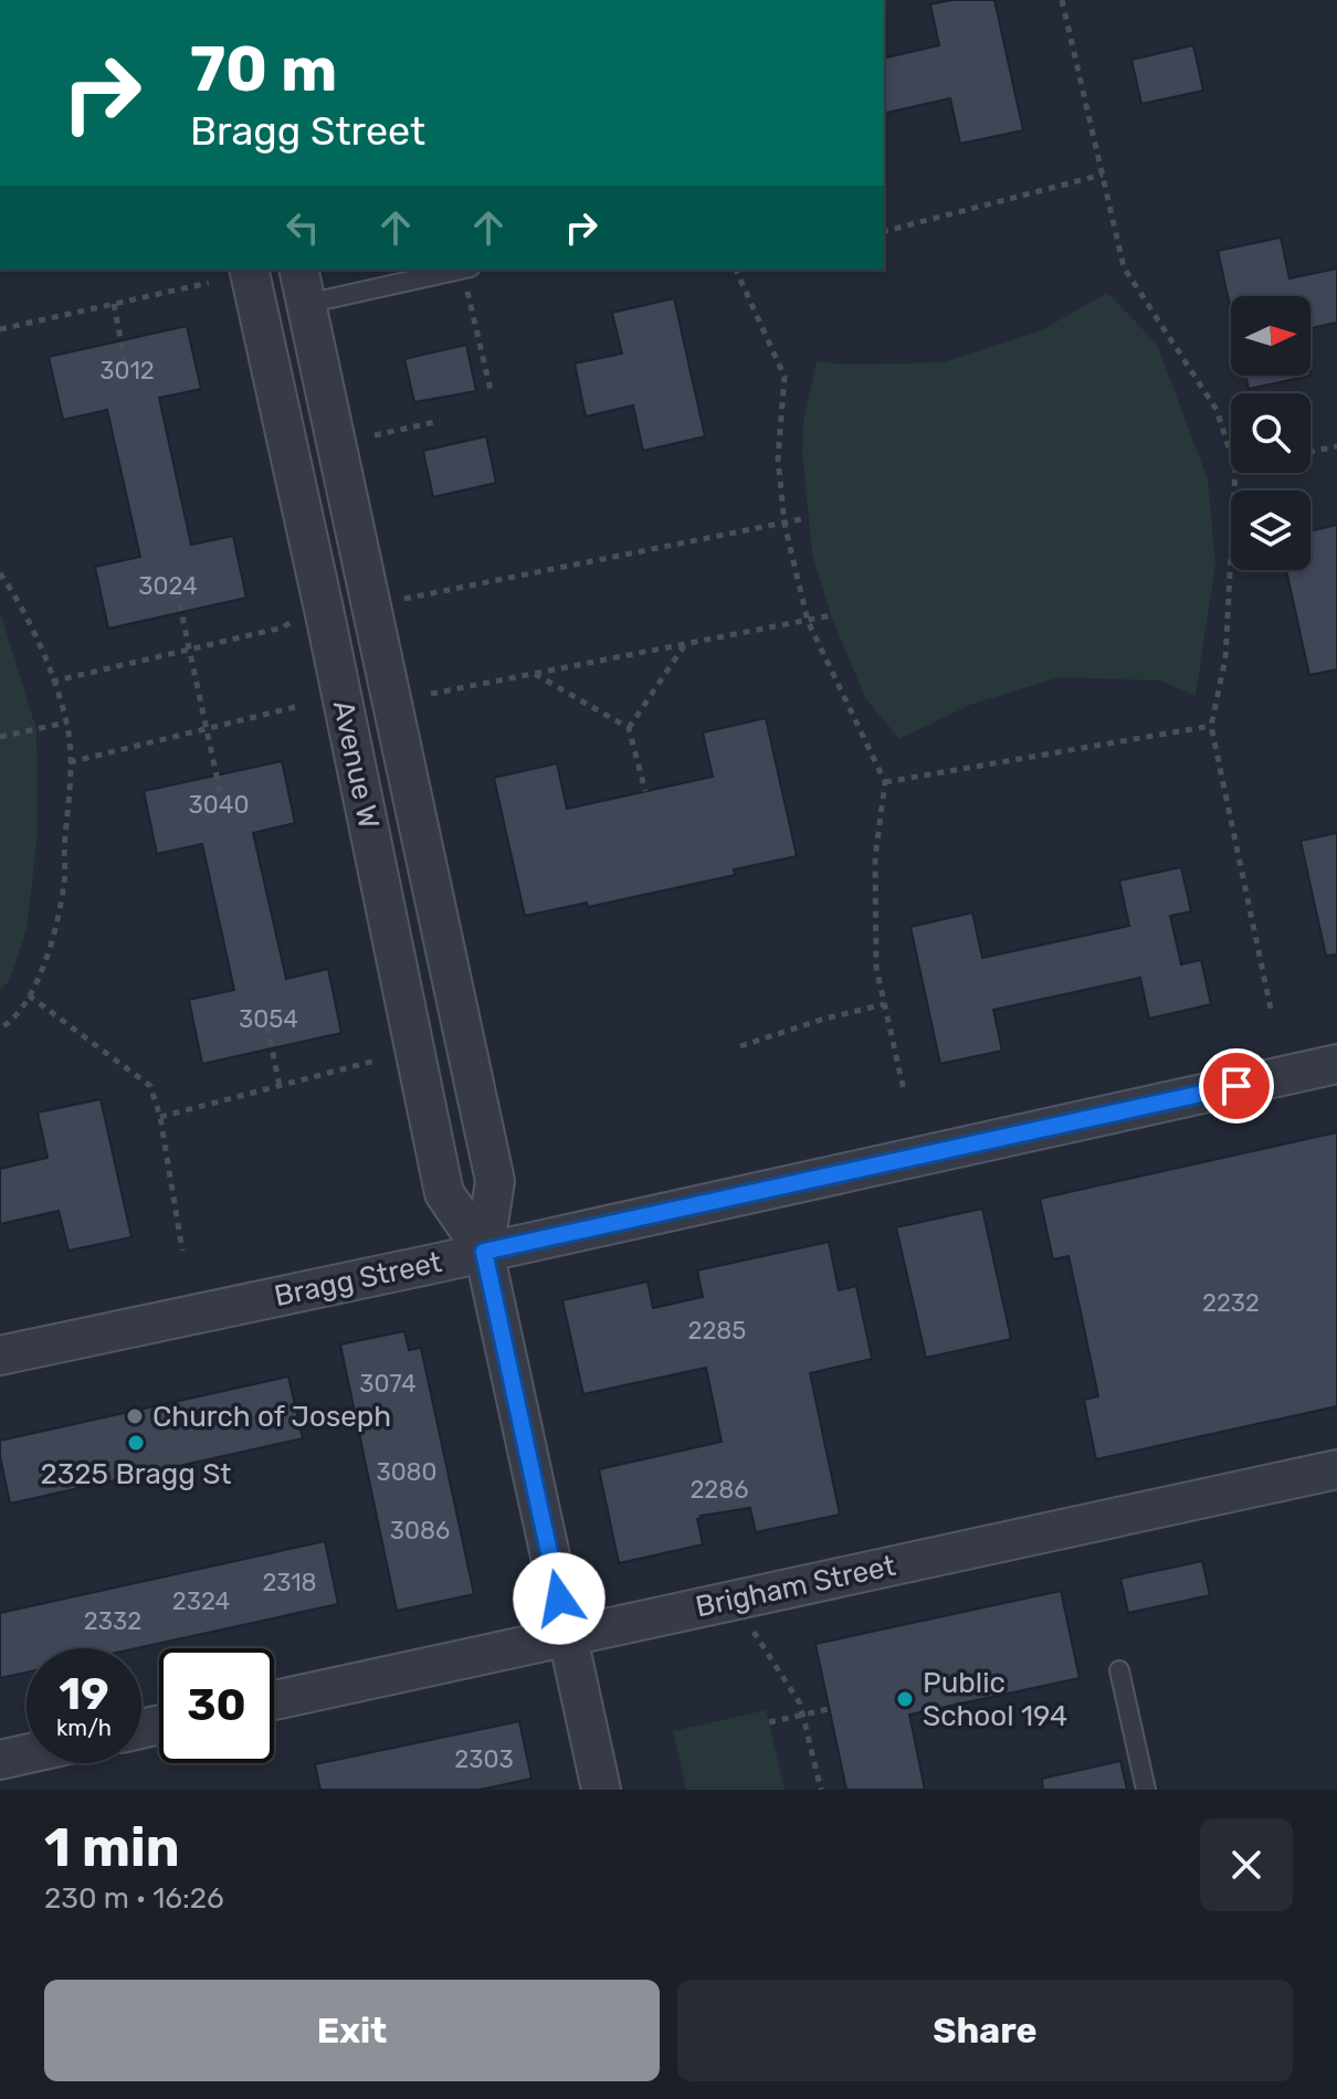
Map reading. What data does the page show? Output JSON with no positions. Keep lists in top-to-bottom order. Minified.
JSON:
{"streets":{"street":["Avenue W","Bragg Street","Brigham Street"]},"crossings":[["Avenue W","Bragg Street"],["Avenue W","Brigham Street"]],"places":["Church of Joseph","2325 Bragg St","Public School 194"],"house_numbers":["3012","3024","3040","3054","2232","2285","3074","3080","2286","3086","2318","2324","2332","2303"],"north":"right","page":{"turn":["70 m","Bragg Street"],"speed":"19 km/h","limit":"30","heading":["1 min","230 m · 16:26"],"buttons":["Exit","Share"]}}
